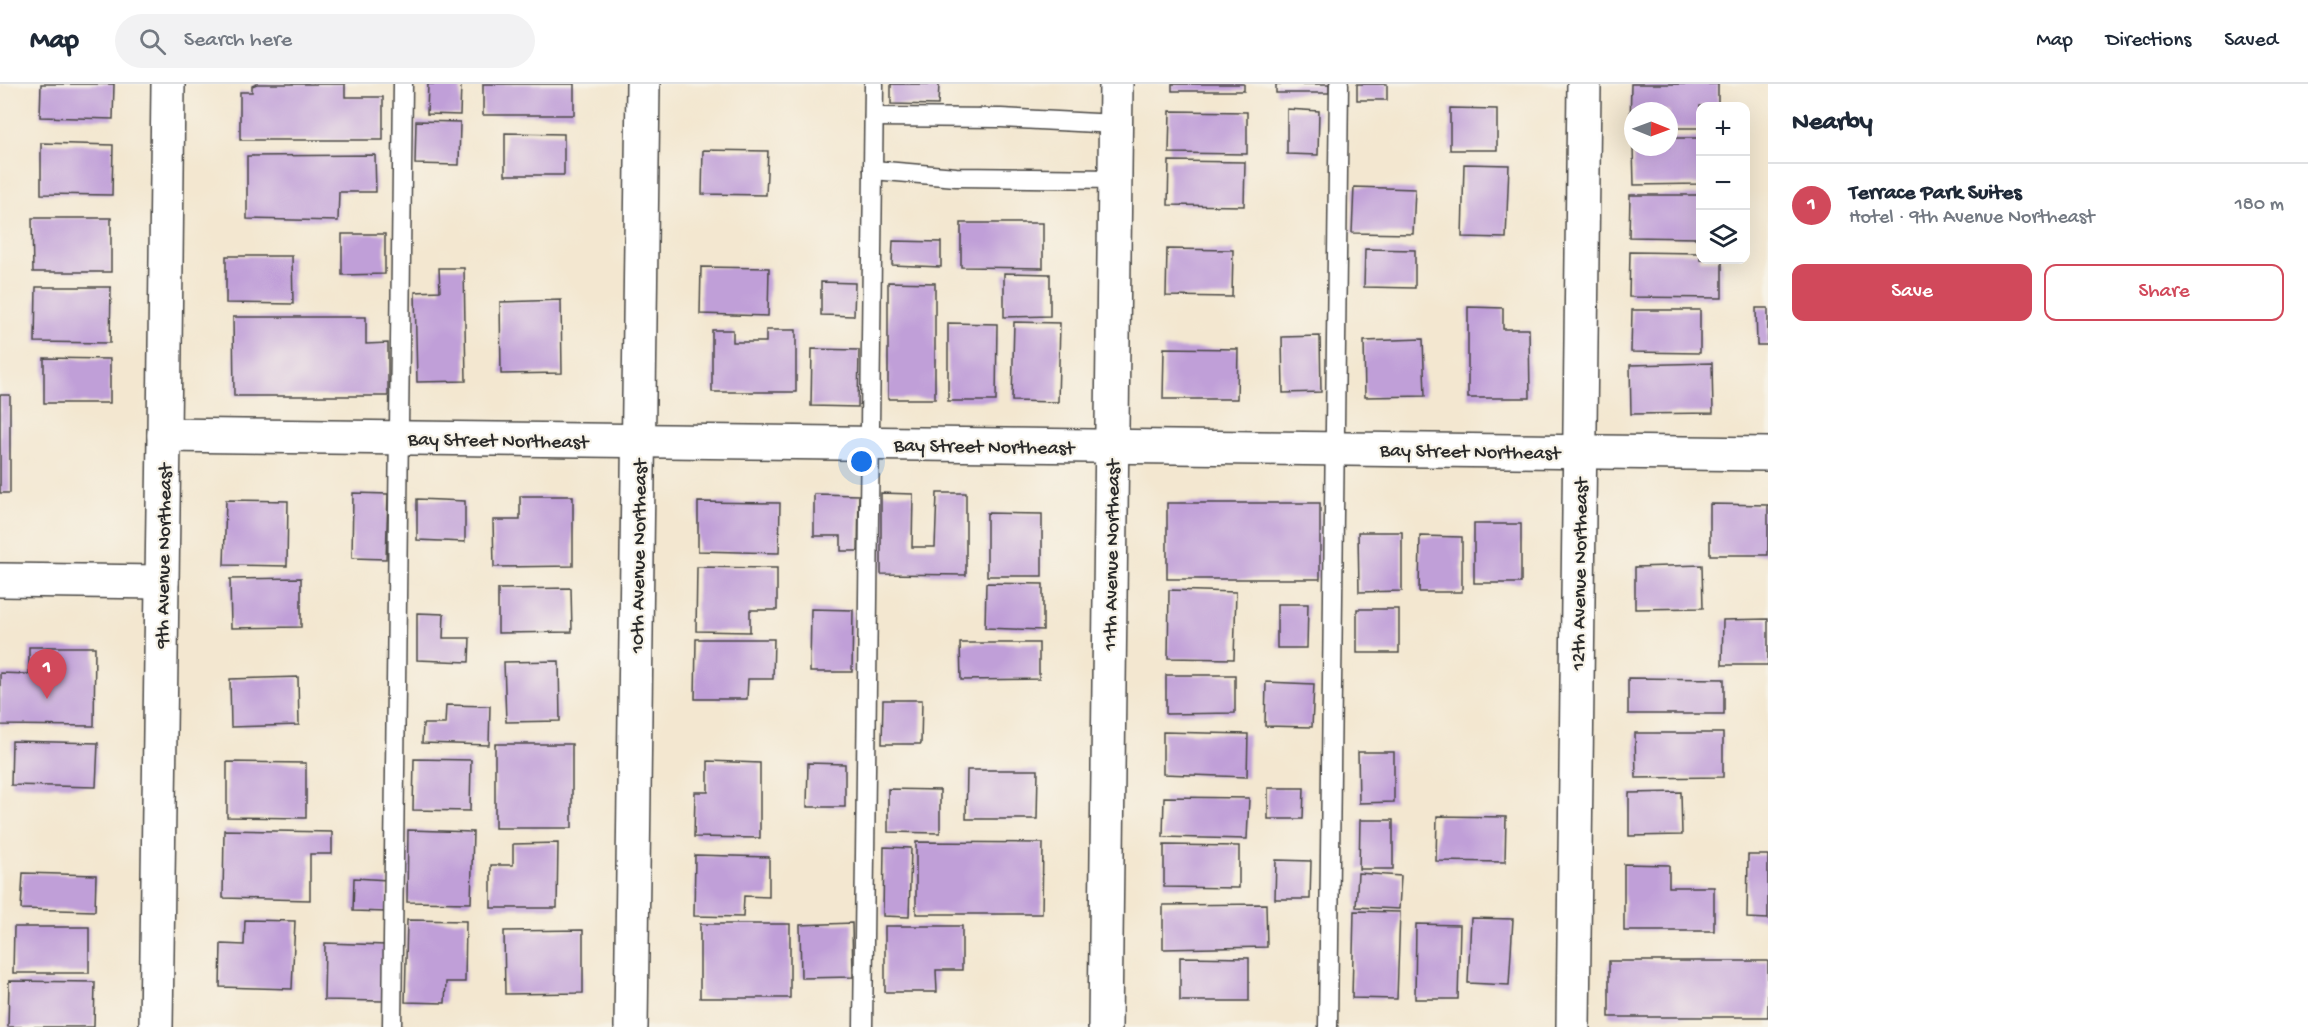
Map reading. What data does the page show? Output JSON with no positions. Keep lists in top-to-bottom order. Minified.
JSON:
{"streets":{"street":["Bay Street Northeast","11th Avenue Northeast","9th Avenue Northeast","10th Avenue Northeast","12th Avenue Northeast"]},"crossings":[["Bay Street Northeast","11th Avenue Northeast"],["Bay Street Northeast","9th Avenue Northeast"],["Bay Street Northeast","10th Avenue Northeast"],["Bay Street Northeast","12th Avenue Northeast"]],"north":"right","page":{"header":"Map","search":"Search here","nav":["Map","Directions","Saved"],"heading":"Nearby","map_buttons":["+","−"],"list":[{"mark":"1","name":"Terrace Park Suites","note":"Hotel · 9th Avenue Northeast","value":"180 m"}],"buttons":["Save","Share"],"pins":"1"}}
